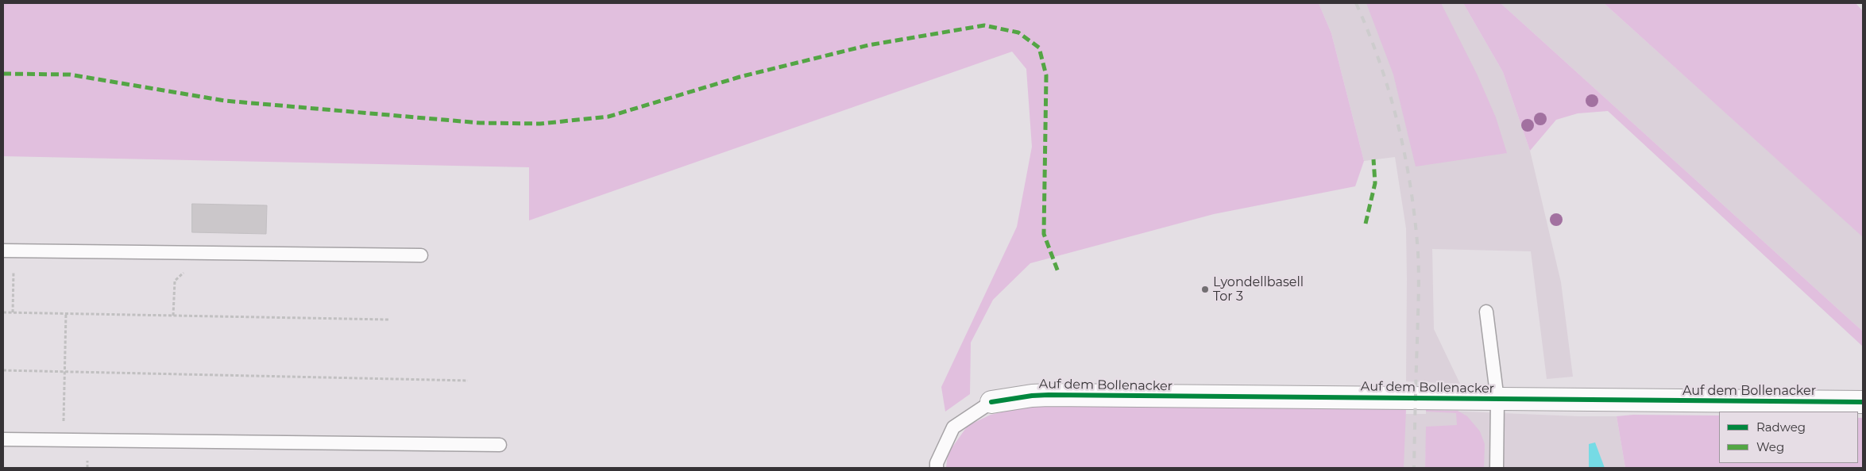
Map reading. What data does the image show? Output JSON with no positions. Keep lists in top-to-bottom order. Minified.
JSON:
{"streets":{"street":["Auf dem Bollenacker"]},"places":["Lyondellbasell Tor 3"],"legend":["Radweg","Weg"]}
